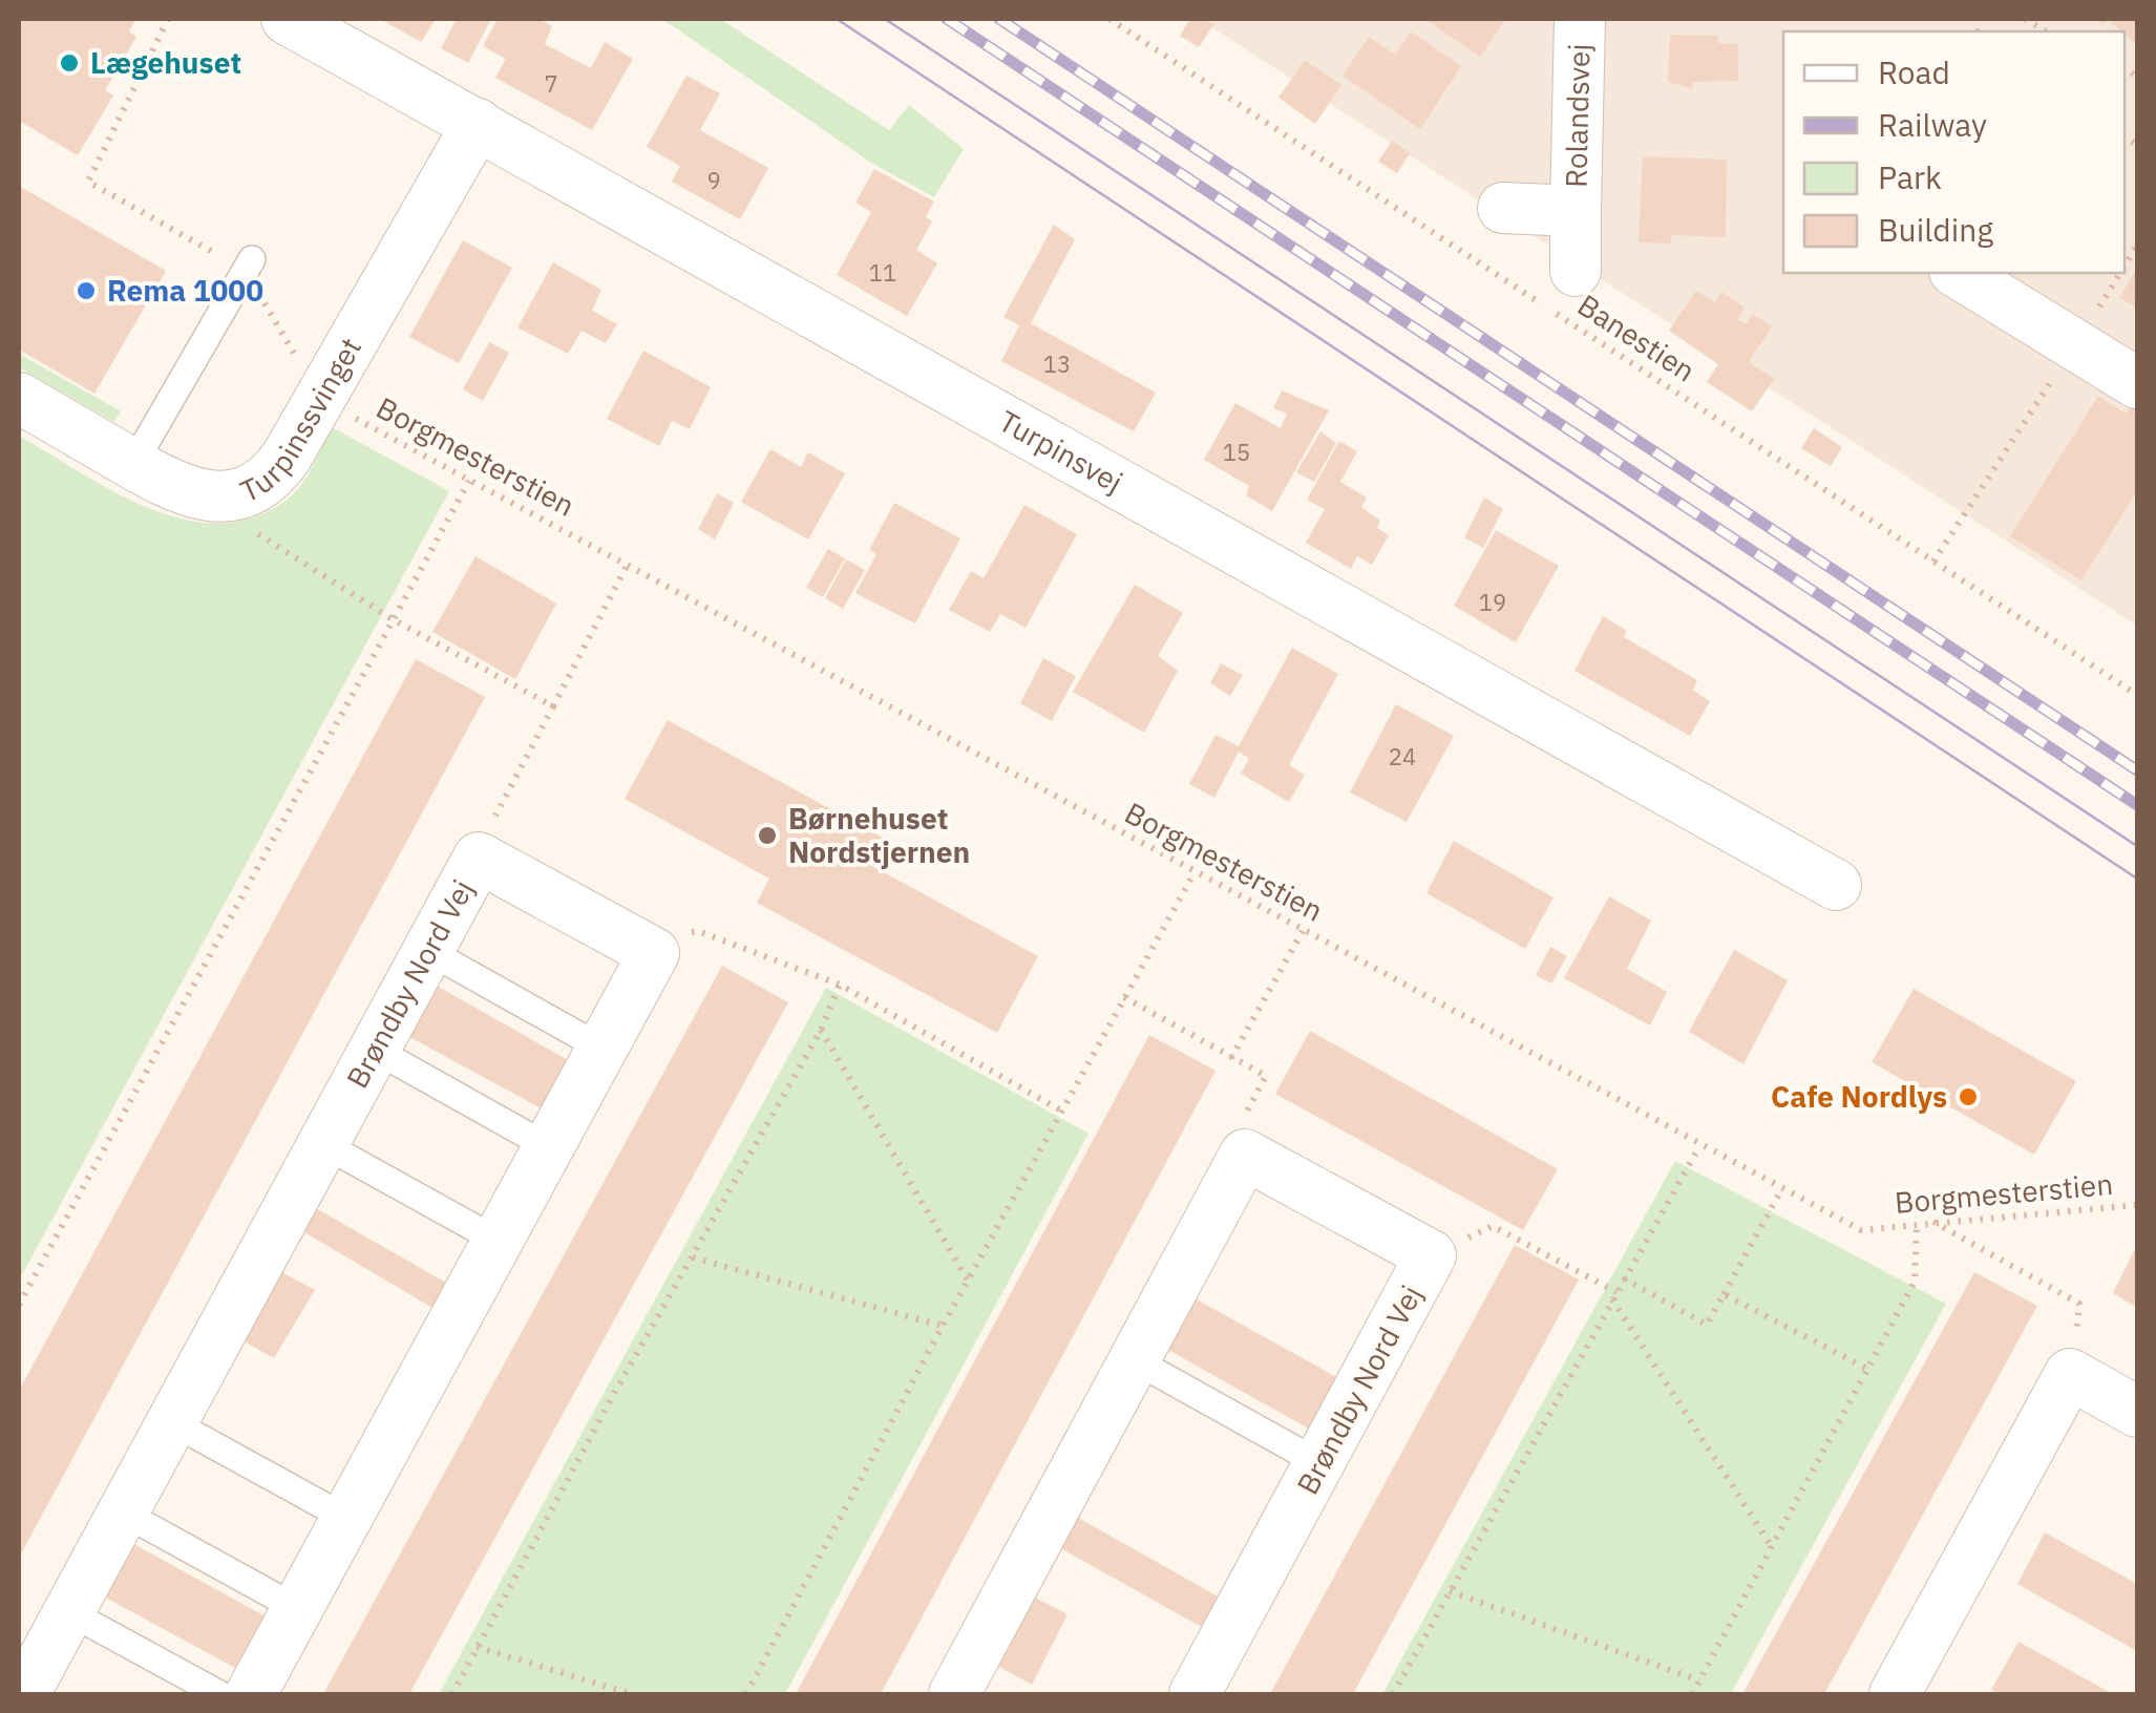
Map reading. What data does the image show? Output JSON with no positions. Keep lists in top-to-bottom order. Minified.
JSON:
{"streets":{"street":["Rolandsvej","Turpinssvinget","Turpinsvej","Brøndby Nord Vej"],"path":["Banestien","Borgmesterstien"]},"crossings":[["Turpinssvinget","Turpinsvej"],["Turpinssvinget","Borgmesterstien"]],"places":["Lægehuset","Rema 1000","Børnehuset Nordstjernen","Cafe Nordlys"],"house_numbers":["7","9","11","13","15","19","24"],"legend":["Road","Railway","Park","Building"]}
